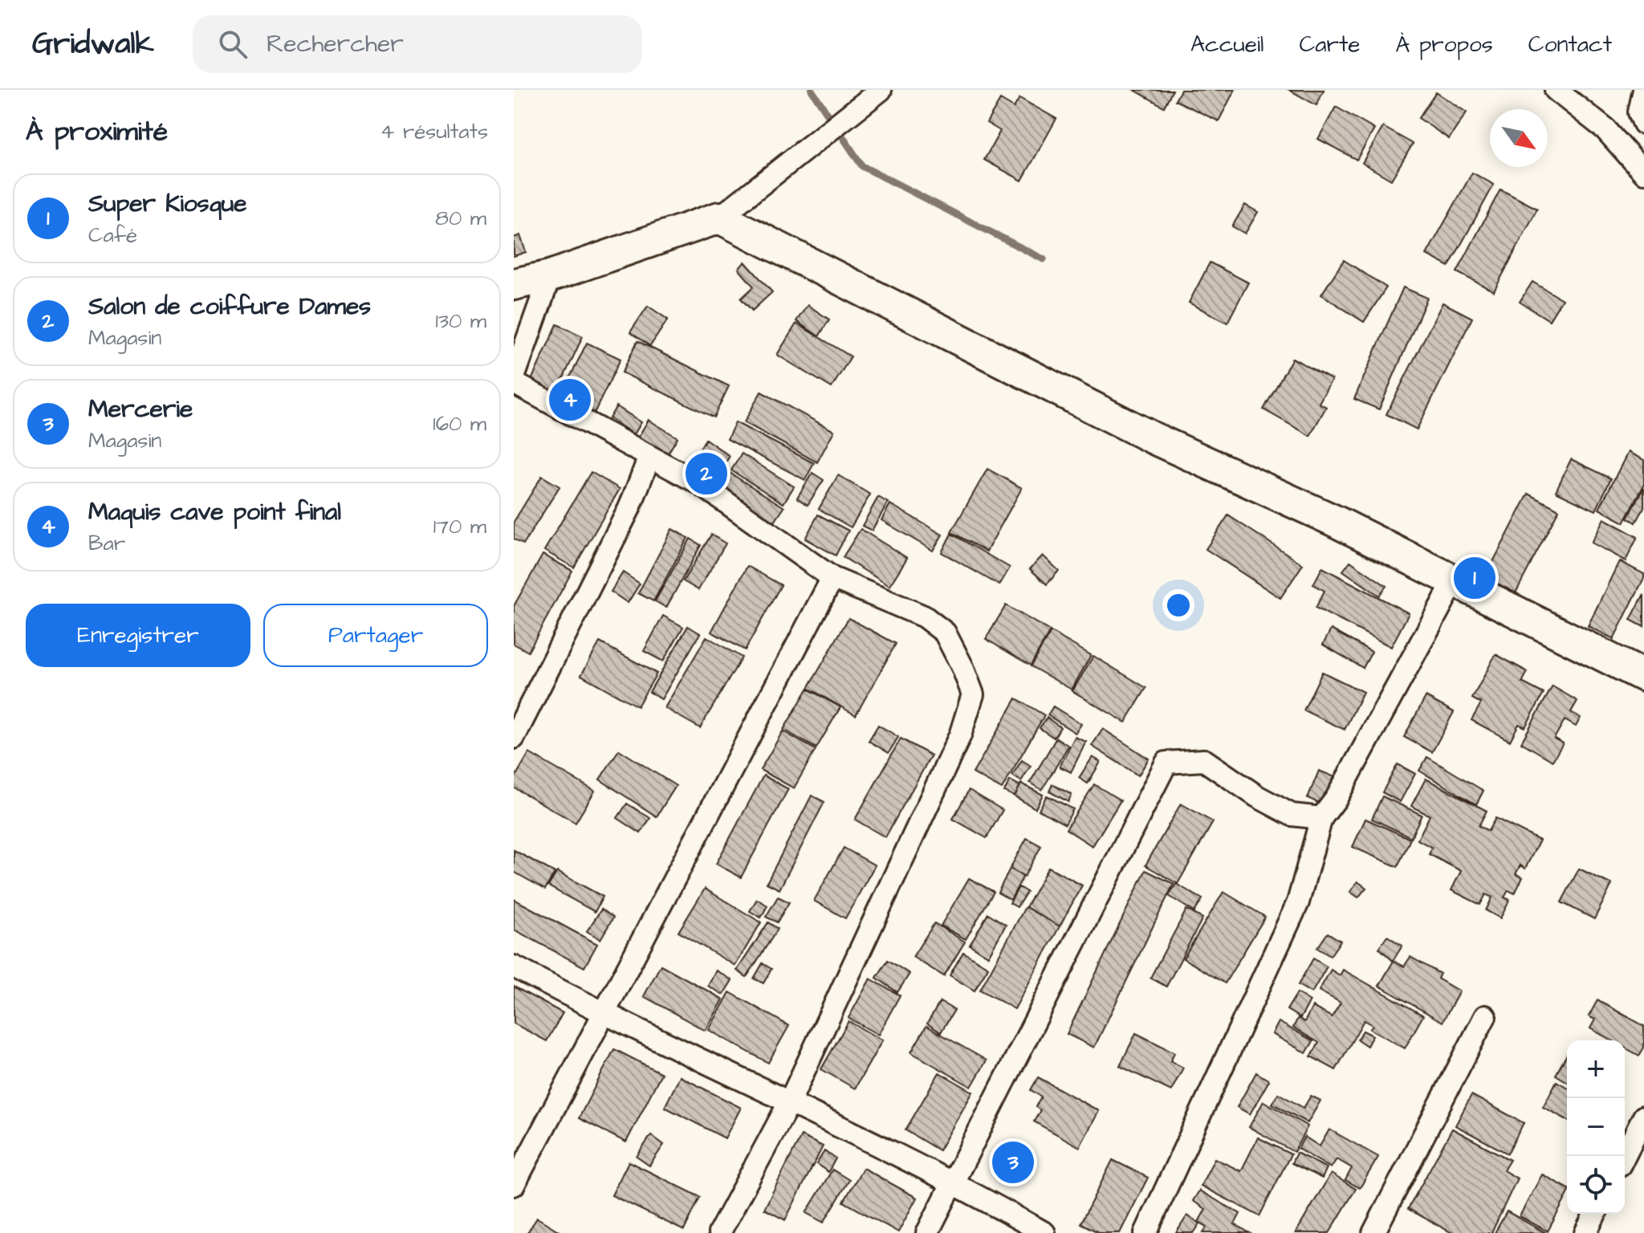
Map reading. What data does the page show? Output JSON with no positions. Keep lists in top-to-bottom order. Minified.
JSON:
{"north":"bottom right","page":{"header":"Gridwalk","search":"Rechercher","nav":["Accueil","Carte","À propos","Contact"],"heading":["À proximité","4 résultats"],"list":[{"mark":"1","name":"Super Kiosque","note":"Café","value":"80 m"},{"mark":"2","name":"Salon de coiffure Dames","note":"Magasin","value":"130 m"},{"mark":"3","name":"Mercerie","note":"Magasin","value":"160 m"},{"mark":"4","name":"Maquis cave point final","note":"Bar","value":"170 m"}],"pins":["4","2","1","3"],"buttons":["Enregistrer","Partager"],"map_buttons":["+","−"]}}
